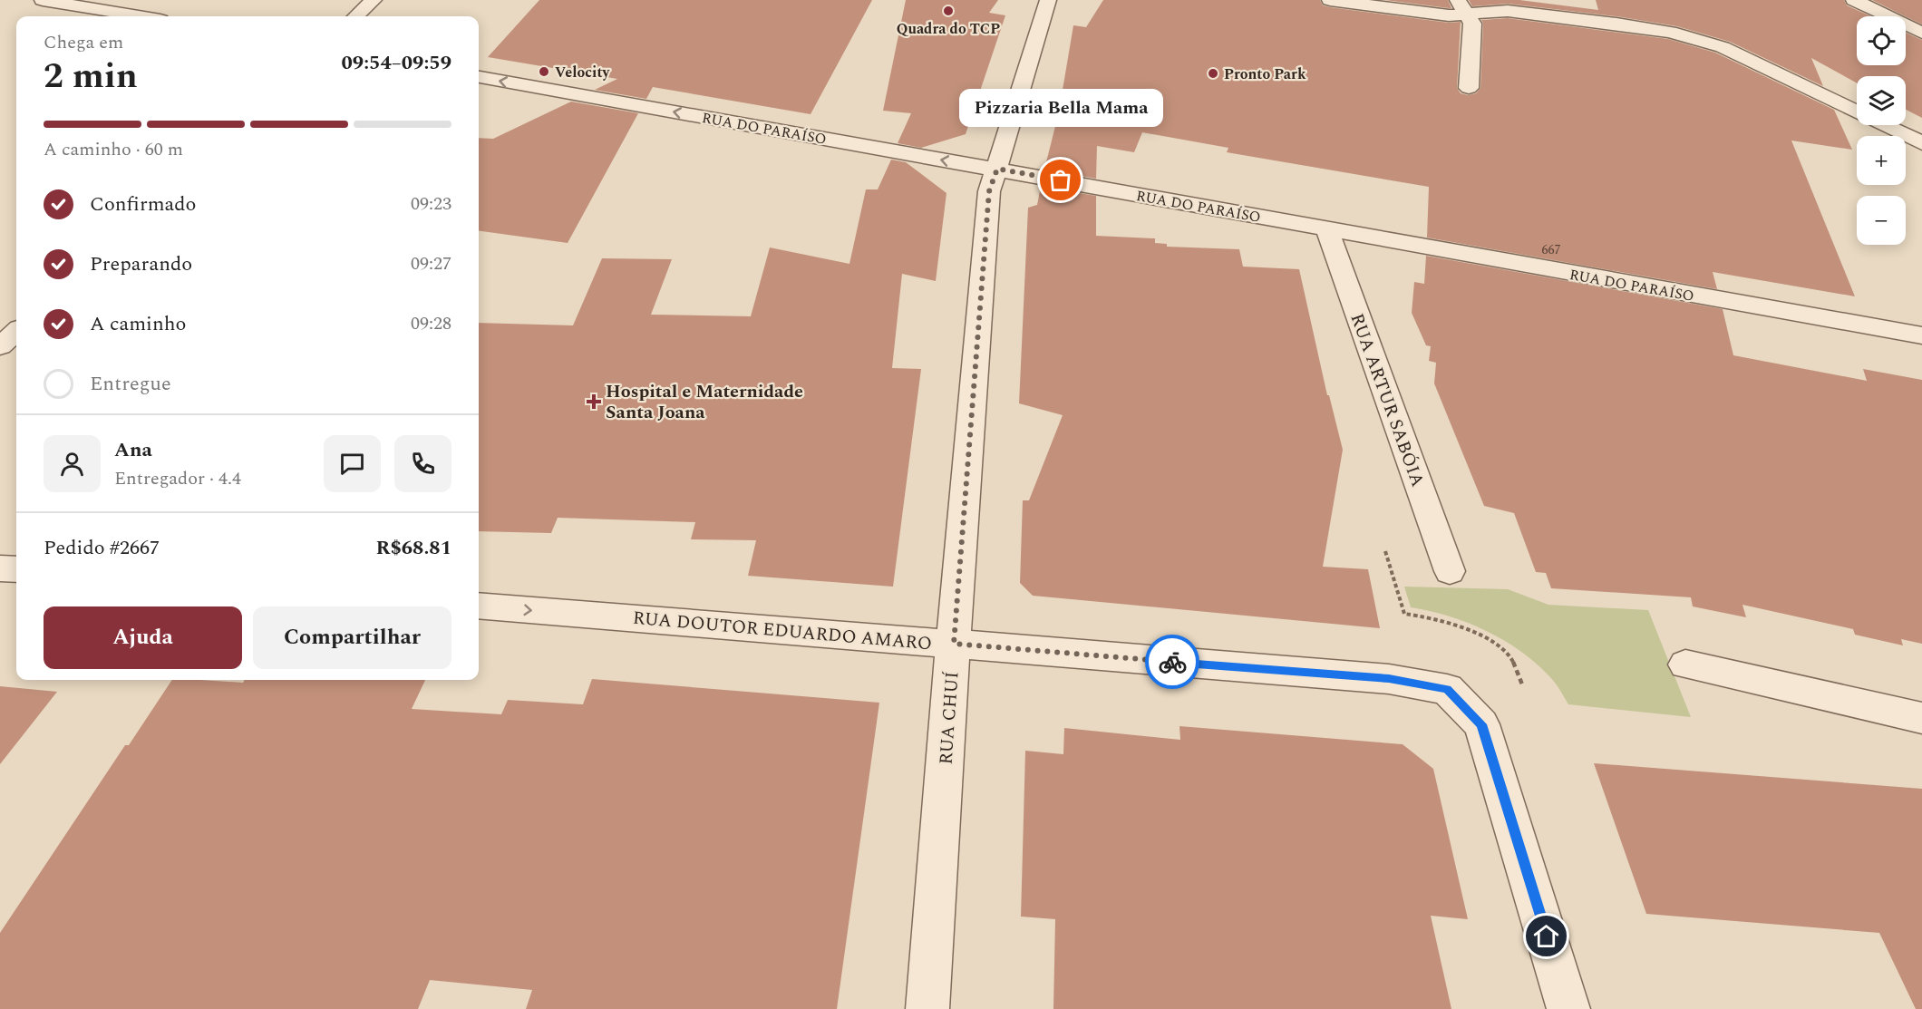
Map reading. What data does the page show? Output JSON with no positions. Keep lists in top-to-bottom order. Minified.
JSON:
{"streets":{"street":["RUA DO PARAÍSO","RUA ARTUR SABÓIA","RUA DOUTOR EDUARDO AMARO","RUA CHUÍ"]},"crossings":[["RUA DO PARAÍSO","RUA ARTUR SABÓIA"],["RUA DO PARAÍSO","RUA CHUÍ"],["RUA DOUTOR EDUARDO AMARO","RUA CHUÍ"]],"one_way":["RUA DO PARAÍSO","RUA DOUTOR EDUARDO AMARO"],"places":{"other":["Quadra do TCP","Velocity","Pronto Park","Pizzaria Bella Mama"],"health":["Hospital e Maternidade Santa Joana"]},"house_numbers":["667"],"page":{"map_buttons":["+","−"],"heading":["2 min","Chega em","09:54–09:59"],"panel":["Ana","Entregador · 4.4","Pedido #2667","R$68.81"],"bubble":"Pizzaria Bella Mama","bar":"A caminho · 60 m","list":[["Confirmado","09:23"],["Preparando","09:27"],["A caminho","09:28"],"Entregue"],"buttons":["Ajuda","Compartilhar"]}}
